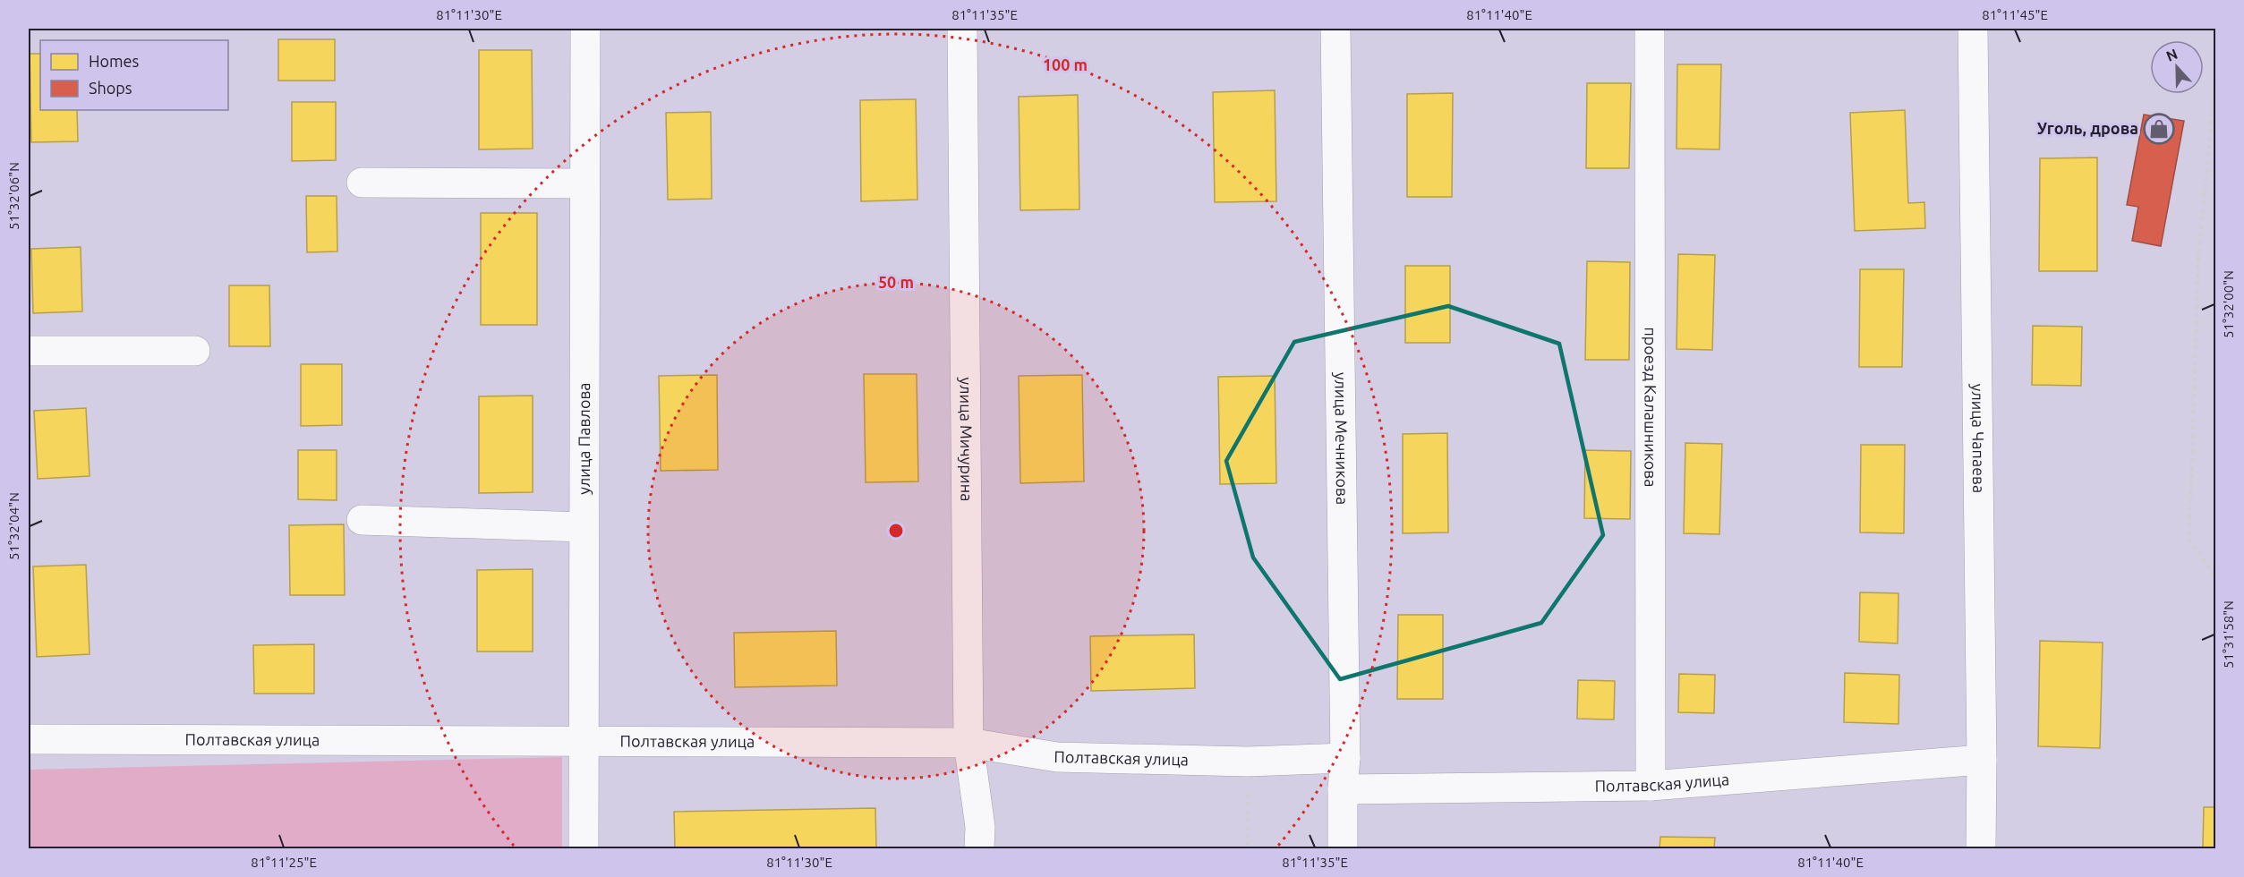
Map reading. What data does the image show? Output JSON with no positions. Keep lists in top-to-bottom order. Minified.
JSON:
{"streets":{"street":["проезд Калашникова","улица Павлова","улица Мичурина","улица Мечникова","улица Чапаева","Полтавская улица"]},"crossings":[["проезд Калашникова","Полтавская улица"],["улица Павлова","Полтавская улица"],["улица Мичурина","Полтавская улица"],["улица Мечникова","Полтавская улица"],["улица Чапаева","Полтавская улица"]],"places":{"shop":["Уголь, дрова"]},"legend":["Homes","Shops"],"north":"top","coordinates":["81°11'30\"E","81°11'35\"E","81°11'40\"E","81°11'45\"E","51°32'06\"N","51°32'00\"N","51°32'04\"N","51°31'58\"N","81°11'25\"E"],"rings":["100 m","50 m"]}
